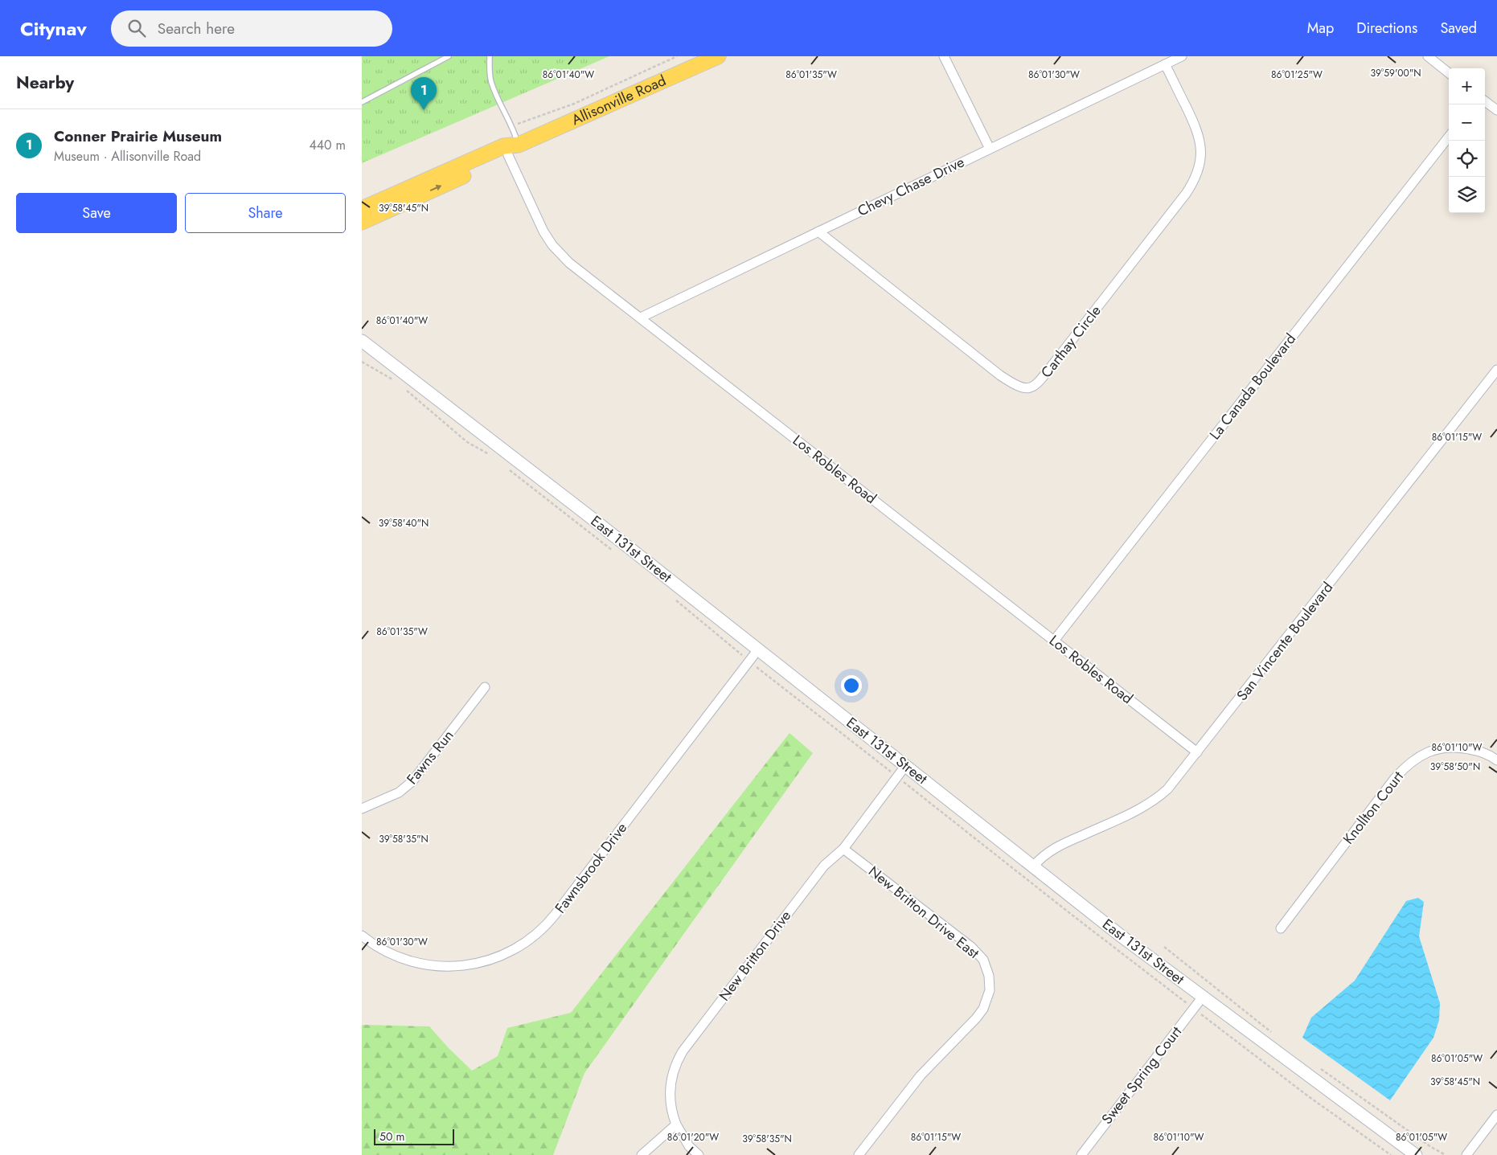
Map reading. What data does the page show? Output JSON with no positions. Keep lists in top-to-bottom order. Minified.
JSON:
{"streets":{"main road":["Allisonville Road"],"street":["Chevy Chase Drive","Carthay Circle","La Canada Boulevard","Los Robles Road","East 131st Street","San Vincente Boulevard","Fawns Run","Knollton Court","Fawnsbrook Drive","New Britton Drive East","New Britton Drive","Sweet Spring Court"]},"crossings":[["Allisonville Road","Los Robles Road"],["Chevy Chase Drive","Carthay Circle"],["Chevy Chase Drive","Los Robles Road"],["La Canada Boulevard","Los Robles Road"],["Los Robles Road","San Vincente Boulevard"],["East 131st Street","San Vincente Boulevard"],["East 131st Street","Fawnsbrook Drive"],["East 131st Street","New Britton Drive"],["East 131st Street","Sweet Spring Court"],["New Britton Drive East","New Britton Drive"]],"scale_bar":"50 m","page":{"header":"Citynav","search":"Search here","nav":["Map","Directions","Saved"],"heading":"Nearby","map_buttons":["+","−"],"pins":"1","list":[{"mark":"1","name":"Conner Prairie Museum","note":"Museum · Allisonville Road","value":"440 m"}],"buttons":["Save","Share"],"scale":"50 m"},"coordinates":["39°59'00\"N","86°01'40\"W","86°01'35\"W","86°01'25\"W","86°01'30\"W","39°58'45\"N","86°01'15\"W","39°58'40\"N","86°01'10\"W","39°58'50\"N","39°58'35\"N","86°01'05\"W","86°01'20\"W"]}
